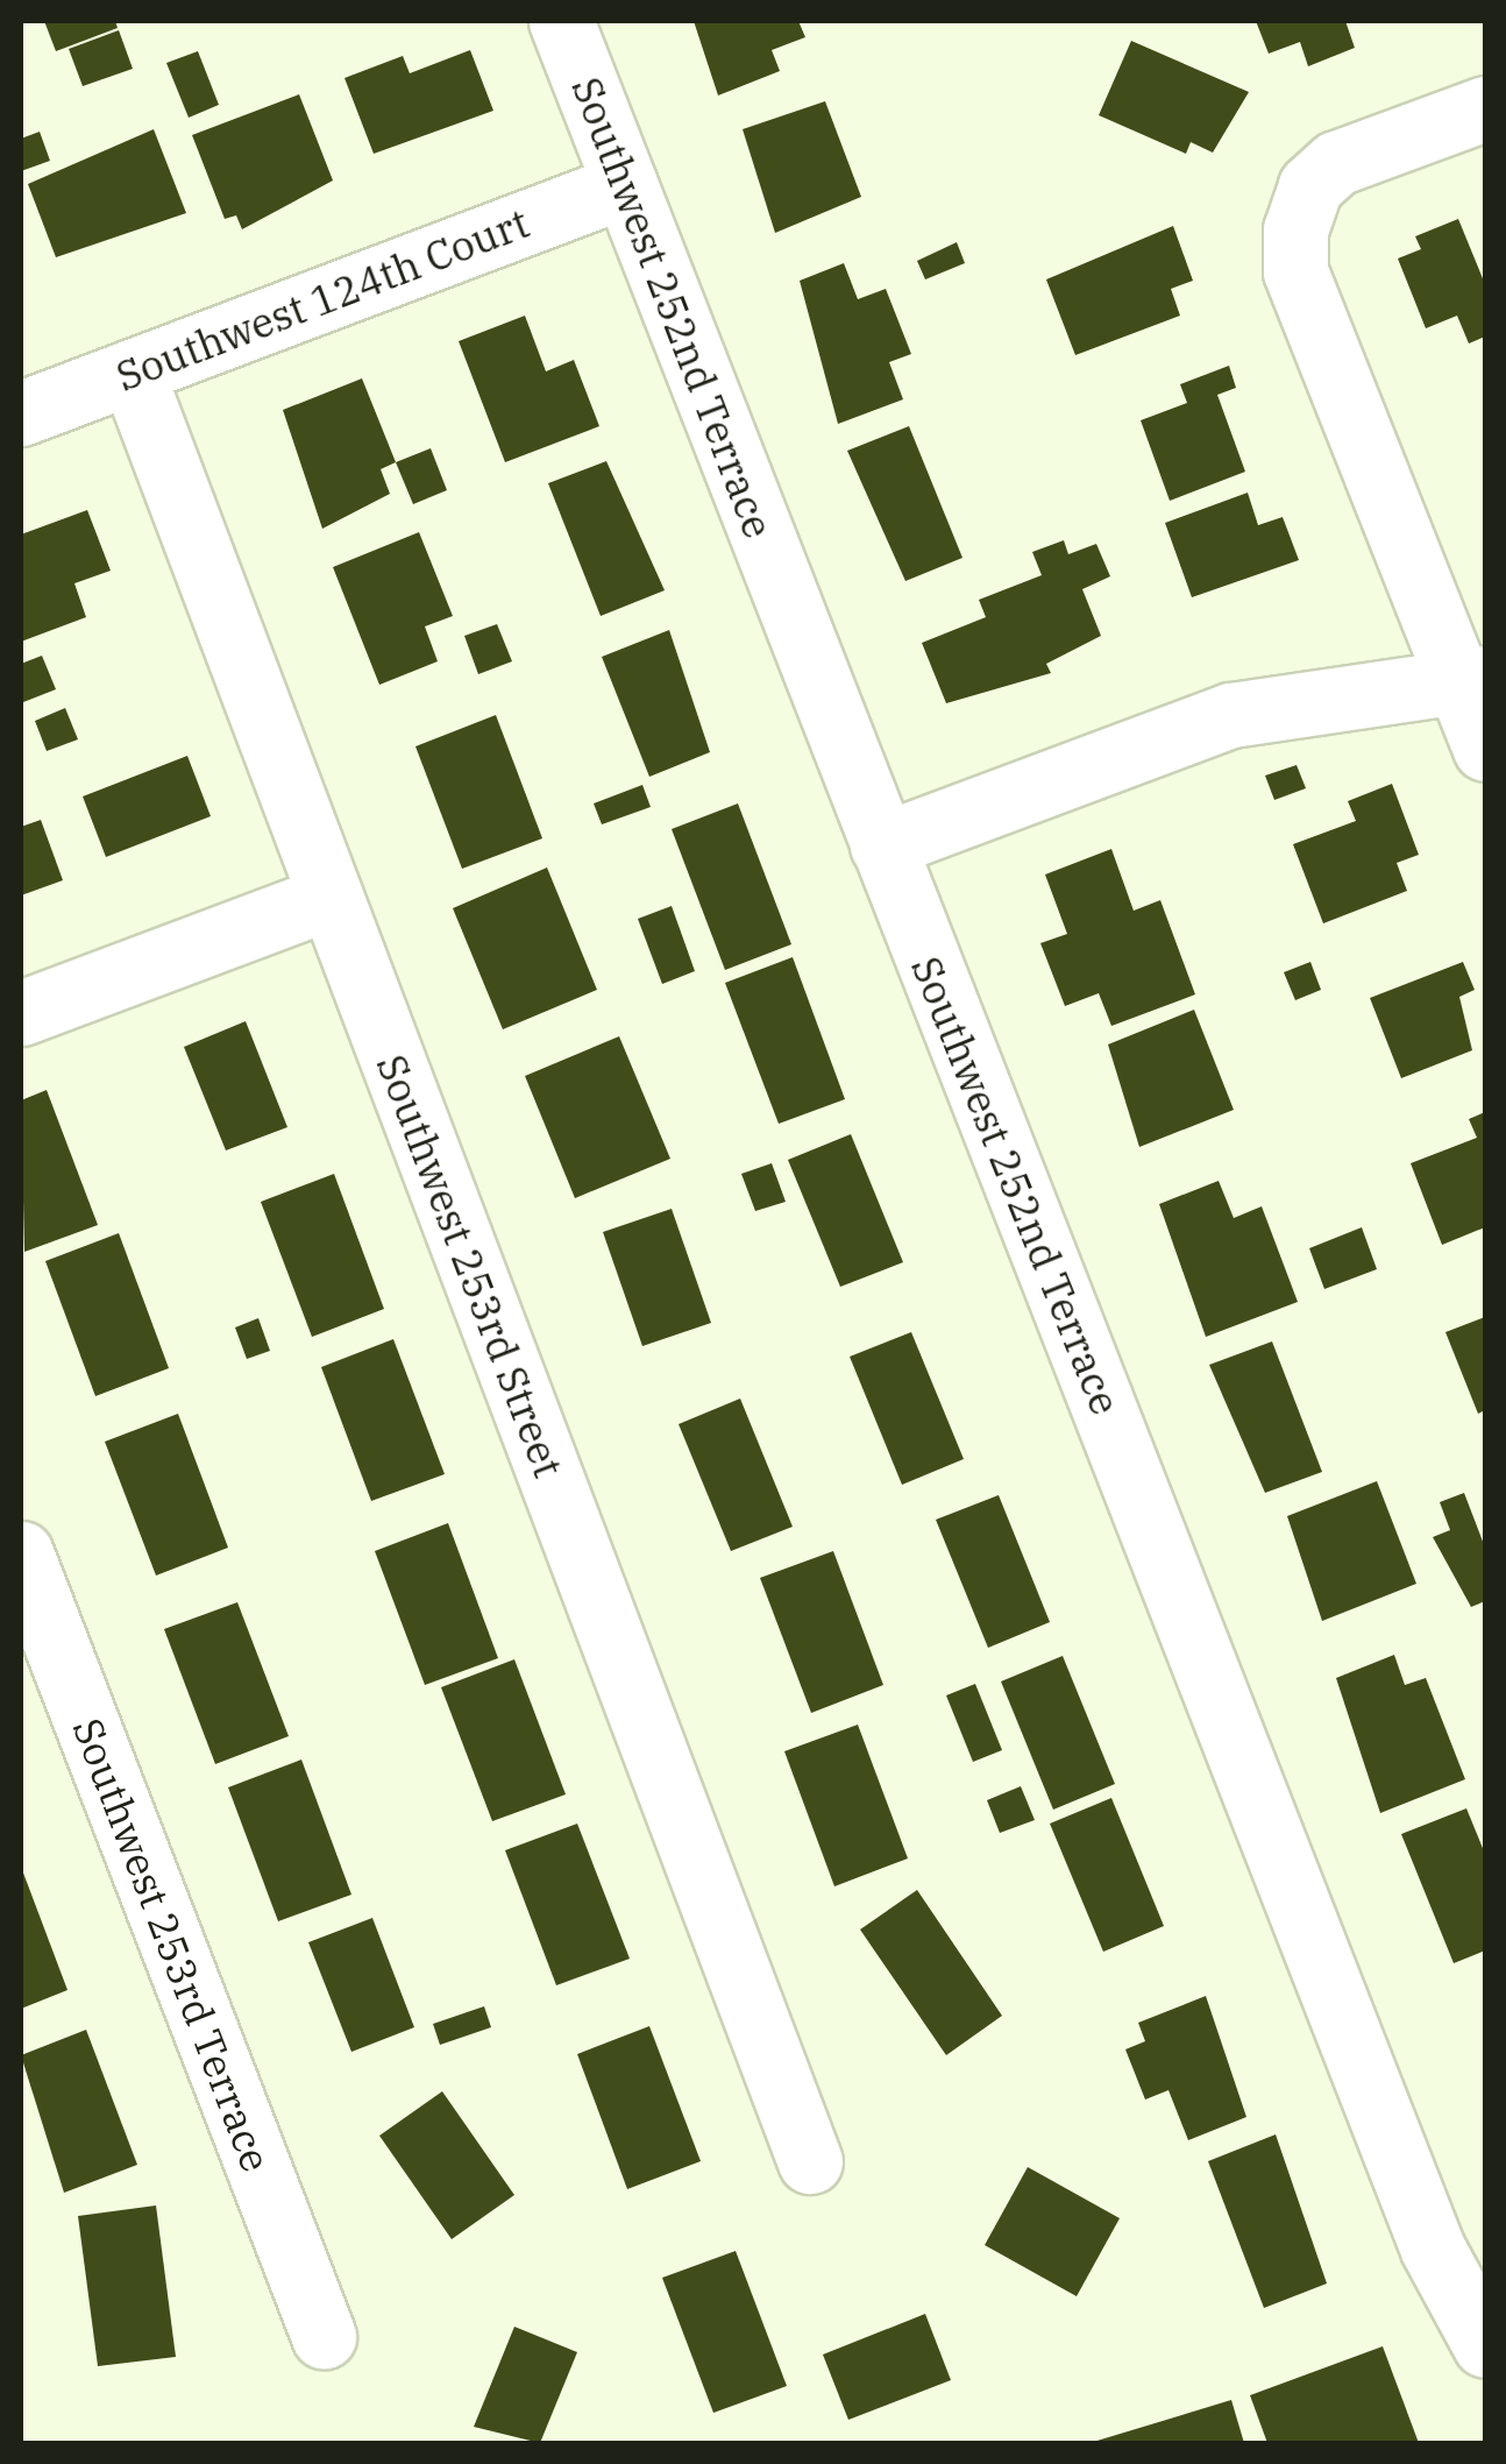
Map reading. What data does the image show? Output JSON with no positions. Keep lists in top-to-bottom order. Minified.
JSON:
{"streets":{"street":["Southwest 124th Court","Southwest 252nd Terrace","Southwest 253rd Street","Southwest 253rd Terrace"]},"crossings":[["Southwest 124th Court","Southwest 252nd Terrace"],["Southwest 124th Court","Southwest 253rd Street"]]}
